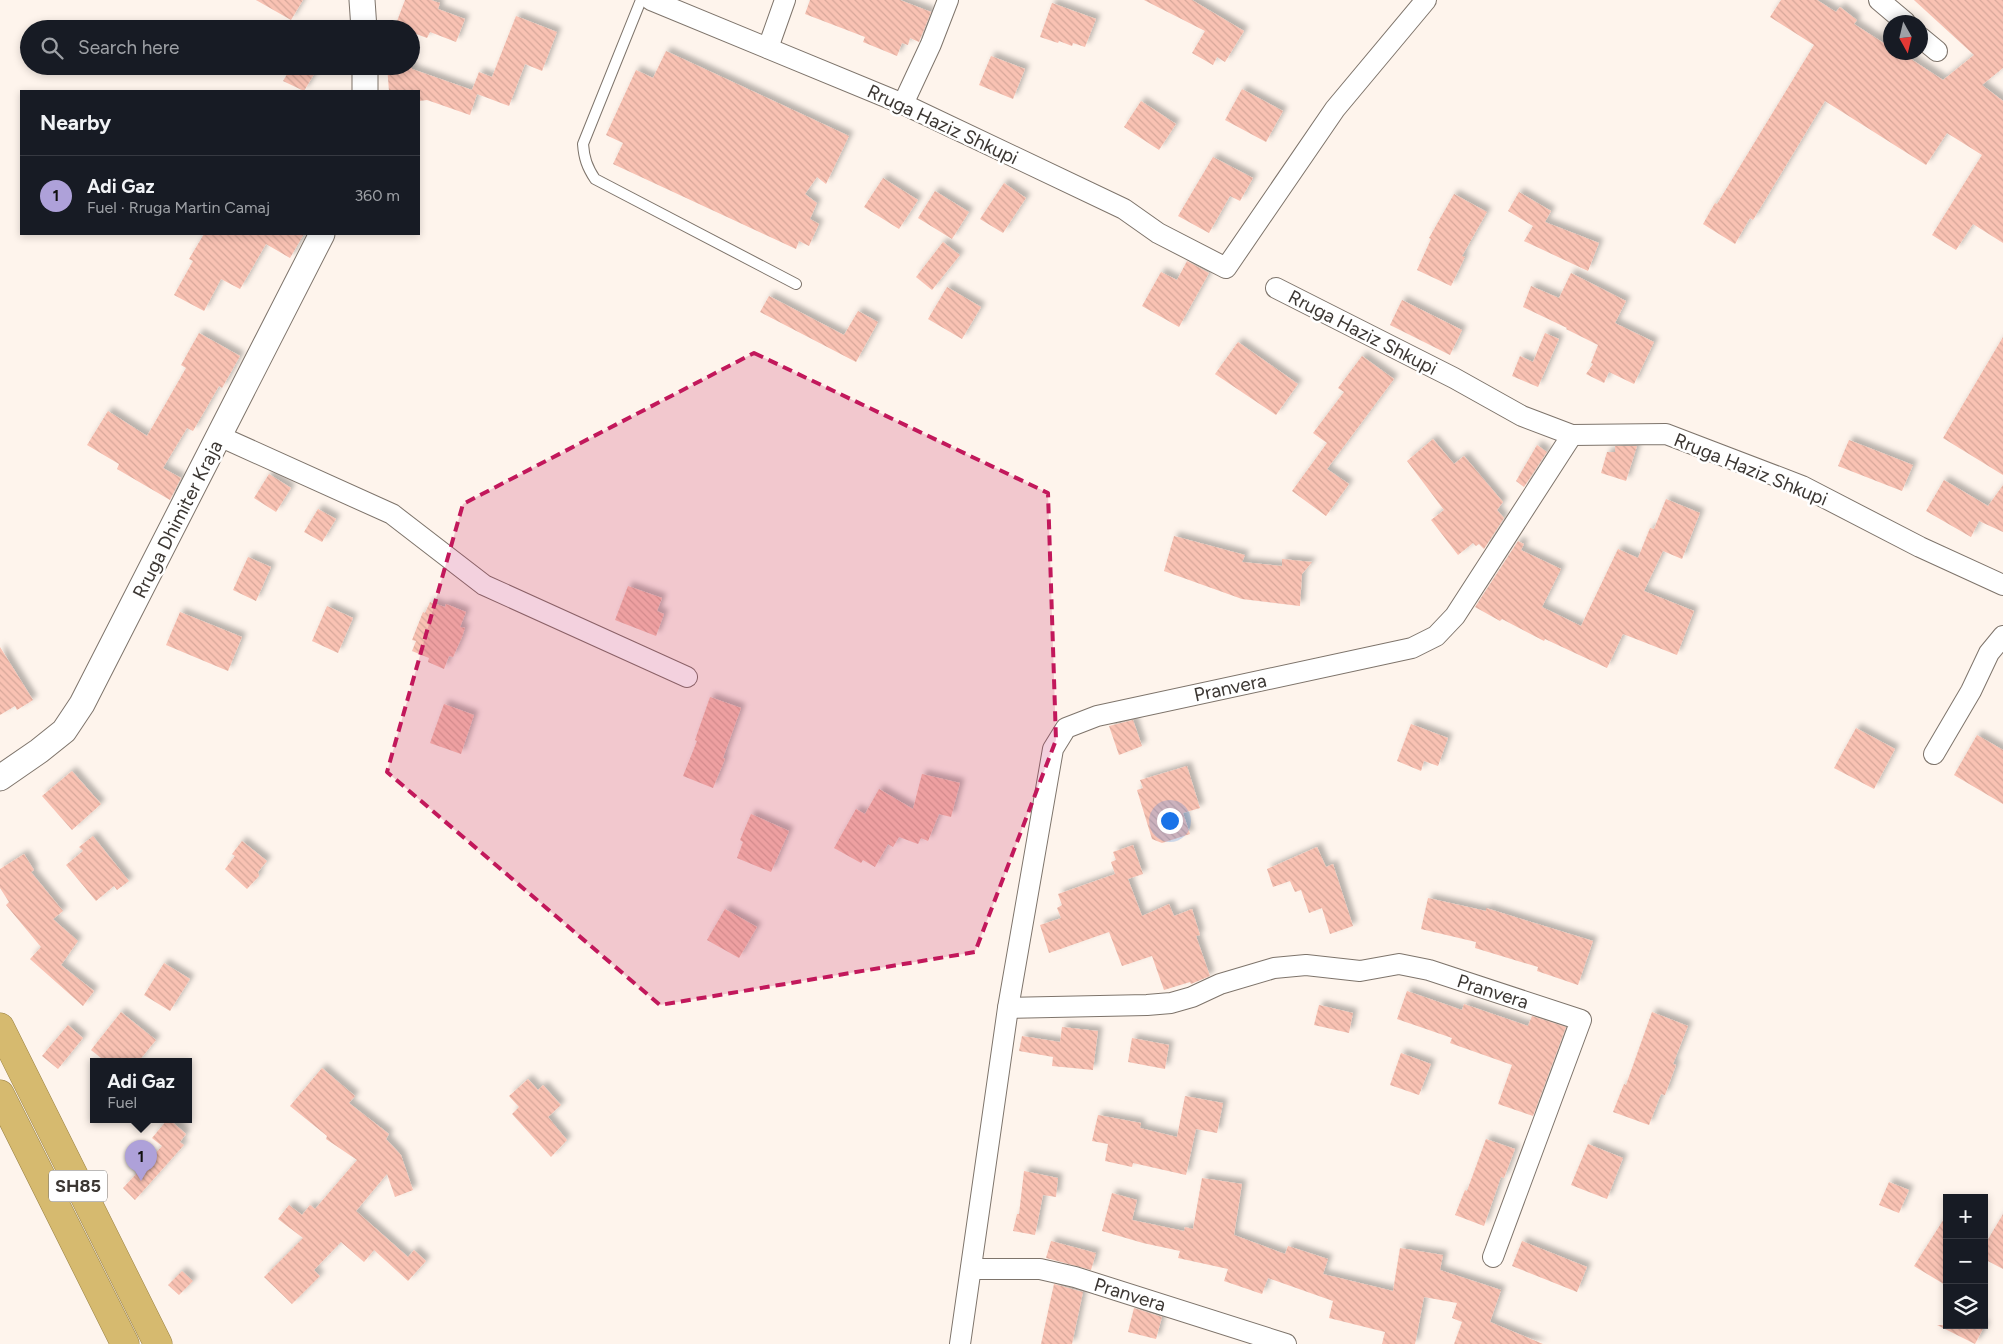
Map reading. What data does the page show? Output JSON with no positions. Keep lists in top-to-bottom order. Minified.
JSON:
{"streets":{"highway":["SH85"],"street":["Rruga Haziz Shkupi","Rruga Dhimiter Kraja","Pranvera"]},"crossings":[["Rruga Haziz Shkupi","Pranvera"]],"north":"bottom","page":{"search":"Search here","heading":"Nearby","list":[{"mark":"1","name":"Adi Gaz","note":"Fuel · Rruga Martin Camaj","value":"360 m"}],"popup":["Adi Gaz","Fuel"],"pins":"1","map_buttons":["+","−"]}}
